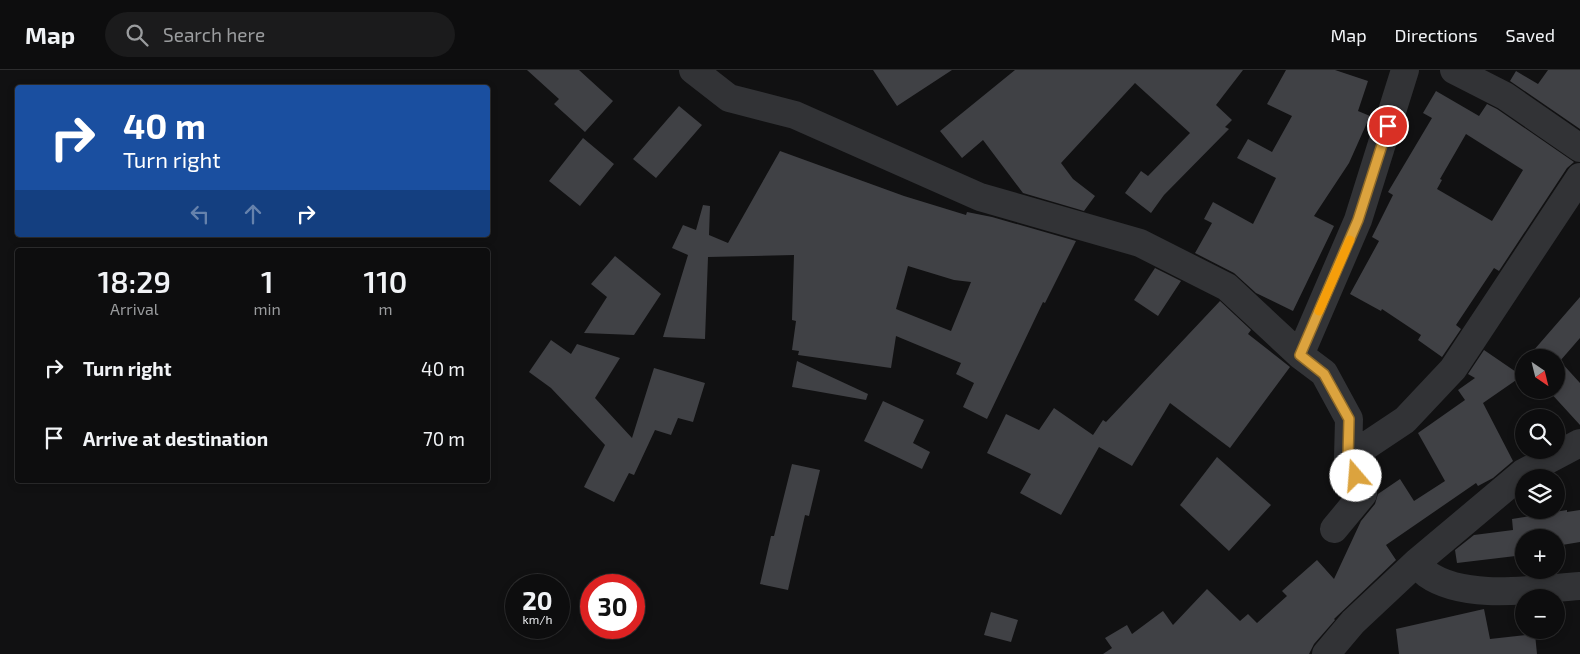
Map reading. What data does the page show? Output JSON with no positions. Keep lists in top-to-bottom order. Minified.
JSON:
{"north":"bottom right","page":{"header":"Map","search":"Search here","nav":["Map","Directions","Saved"],"turn":["40 m","Turn right"],"eta":["18:29","Arrival","1","min","110","m"],"list":[{"name":"Turn right","value":"40 m"},{"name":"Arrive at destination","value":"70 m"}],"map_buttons":["+","−"],"speed":"20 km/h","limit":"30"}}
